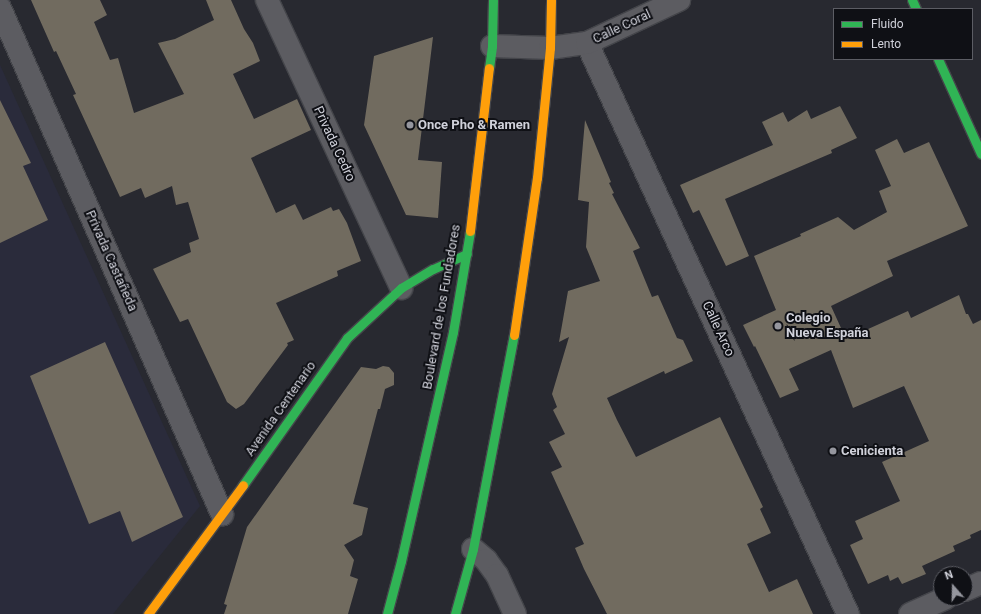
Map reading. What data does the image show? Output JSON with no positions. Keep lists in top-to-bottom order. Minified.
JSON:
{"streets":{"main road":["Boulevard de los Fundadores","Avenida Centenario"],"street":["Calle Coral","Privada Cedro","Privada Castañeda","Calle Arco"]},"crossings":[["Calle Coral","Boulevard de los Fundadores"],["Calle Coral","Calle Arco"],["Privada Cedro","Avenida Centenario"],["Privada Castañeda","Avenida Centenario"],["Boulevard de los Fundadores","Avenida Centenario"]],"places":["Once Pho & Ramen","Colegio Nueva España","Cenicienta"],"legend":["Fluido","Lento"],"north":"top"}
